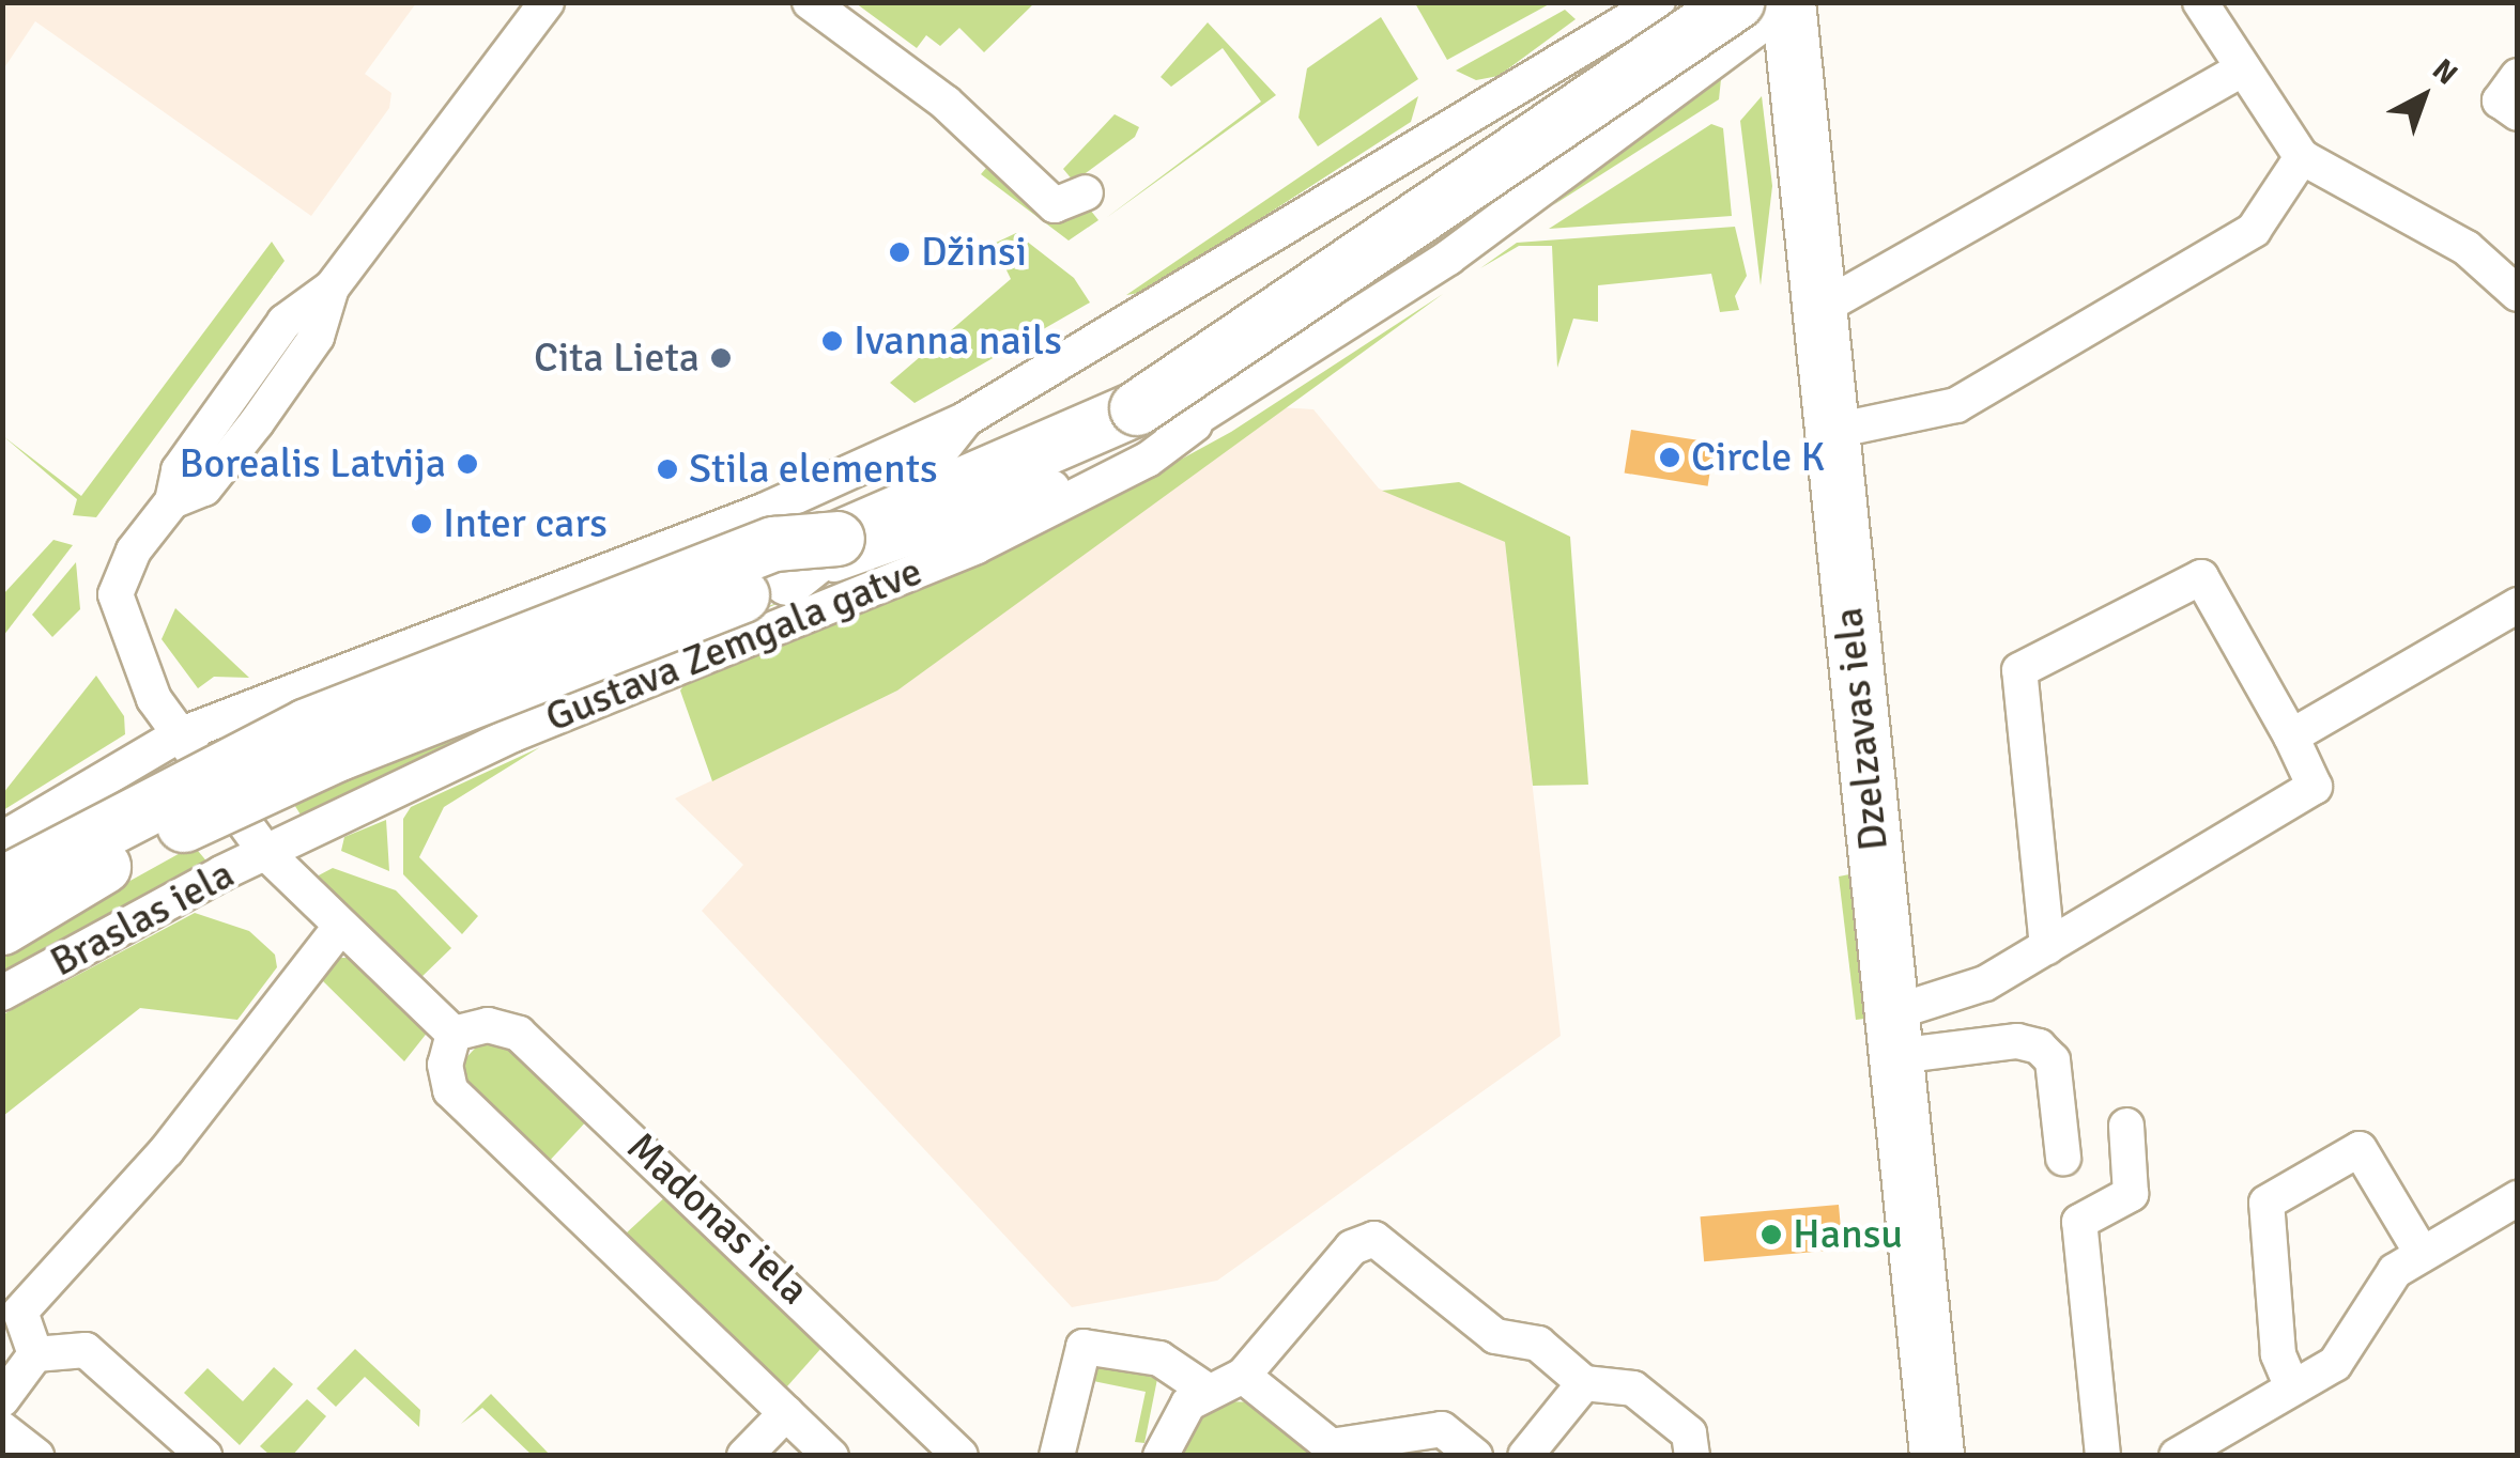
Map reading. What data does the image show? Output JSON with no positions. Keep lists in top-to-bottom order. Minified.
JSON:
{"streets":{"main road":["Gustava Zemgala gatve","Dzelzavas iela"],"street":["Braslas iela","Madonas iela"]},"crossings":[["Gustava Zemgala gatve","Dzelzavas iela"],["Gustava Zemgala gatve","Braslas iela"]],"places":["Džinsi","Ivanna nails","Cita Lieta","Circle K","Borealis Latvija","Stila elements","Inter cars","Hansu"],"north":"top right"}
